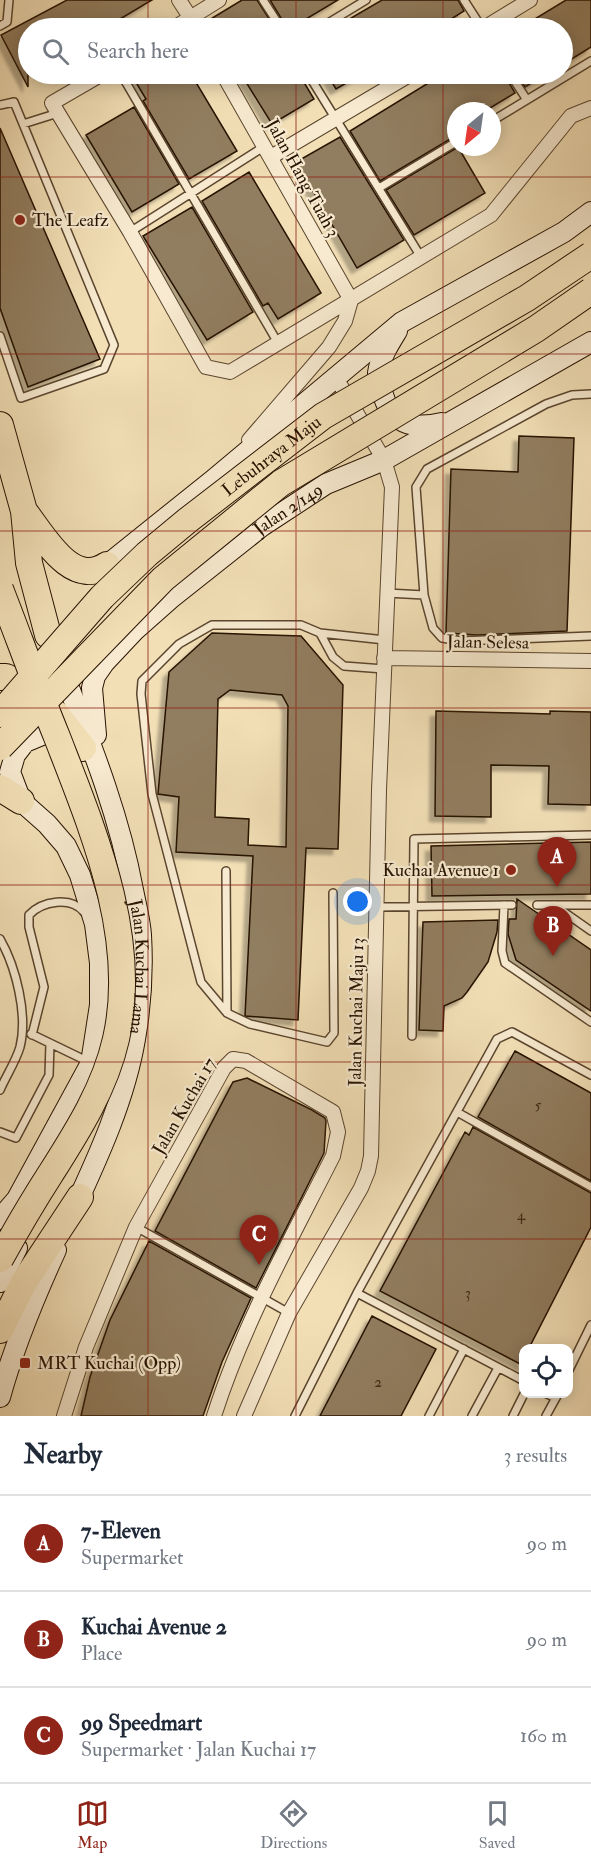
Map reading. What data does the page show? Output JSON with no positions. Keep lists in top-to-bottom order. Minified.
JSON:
{"streets":{"highway":["Lebuhraya Maju"],"main road":["Jalan 2/149","Jalan Kuchai Lama"],"street":["Jalan Hang Tuah 3","Jalan Selesa","Jalan Kuchai Maju 13","Jalan Kuchai 17"]},"crossings":[["Jalan 2/149","Jalan Kuchai Lama"],["Jalan 2/149","Jalan Kuchai Maju 13"],["Jalan Selesa","Jalan Kuchai Maju 13"]],"places":{"other":["The Leafz","Kuchai Avenue 1"],"transit":["MRT Kuchai (Opp)"]},"house_numbers":["5","4","3","2"],"north":"bottom left","page":{"search":"Search here","pins":["A","B","C"],"heading":["Nearby","3 results"],"list":[{"mark":"A","name":"7-Eleven","note":"Supermarket","value":"90 m"},{"mark":"B","name":"Kuchai Avenue 2","note":"Place","value":"90 m"},{"mark":"C","name":"99 Speedmart","note":"Supermarket · Jalan Kuchai 17","value":"160 m"}],"nav":["Map","Directions","Saved"]}}
